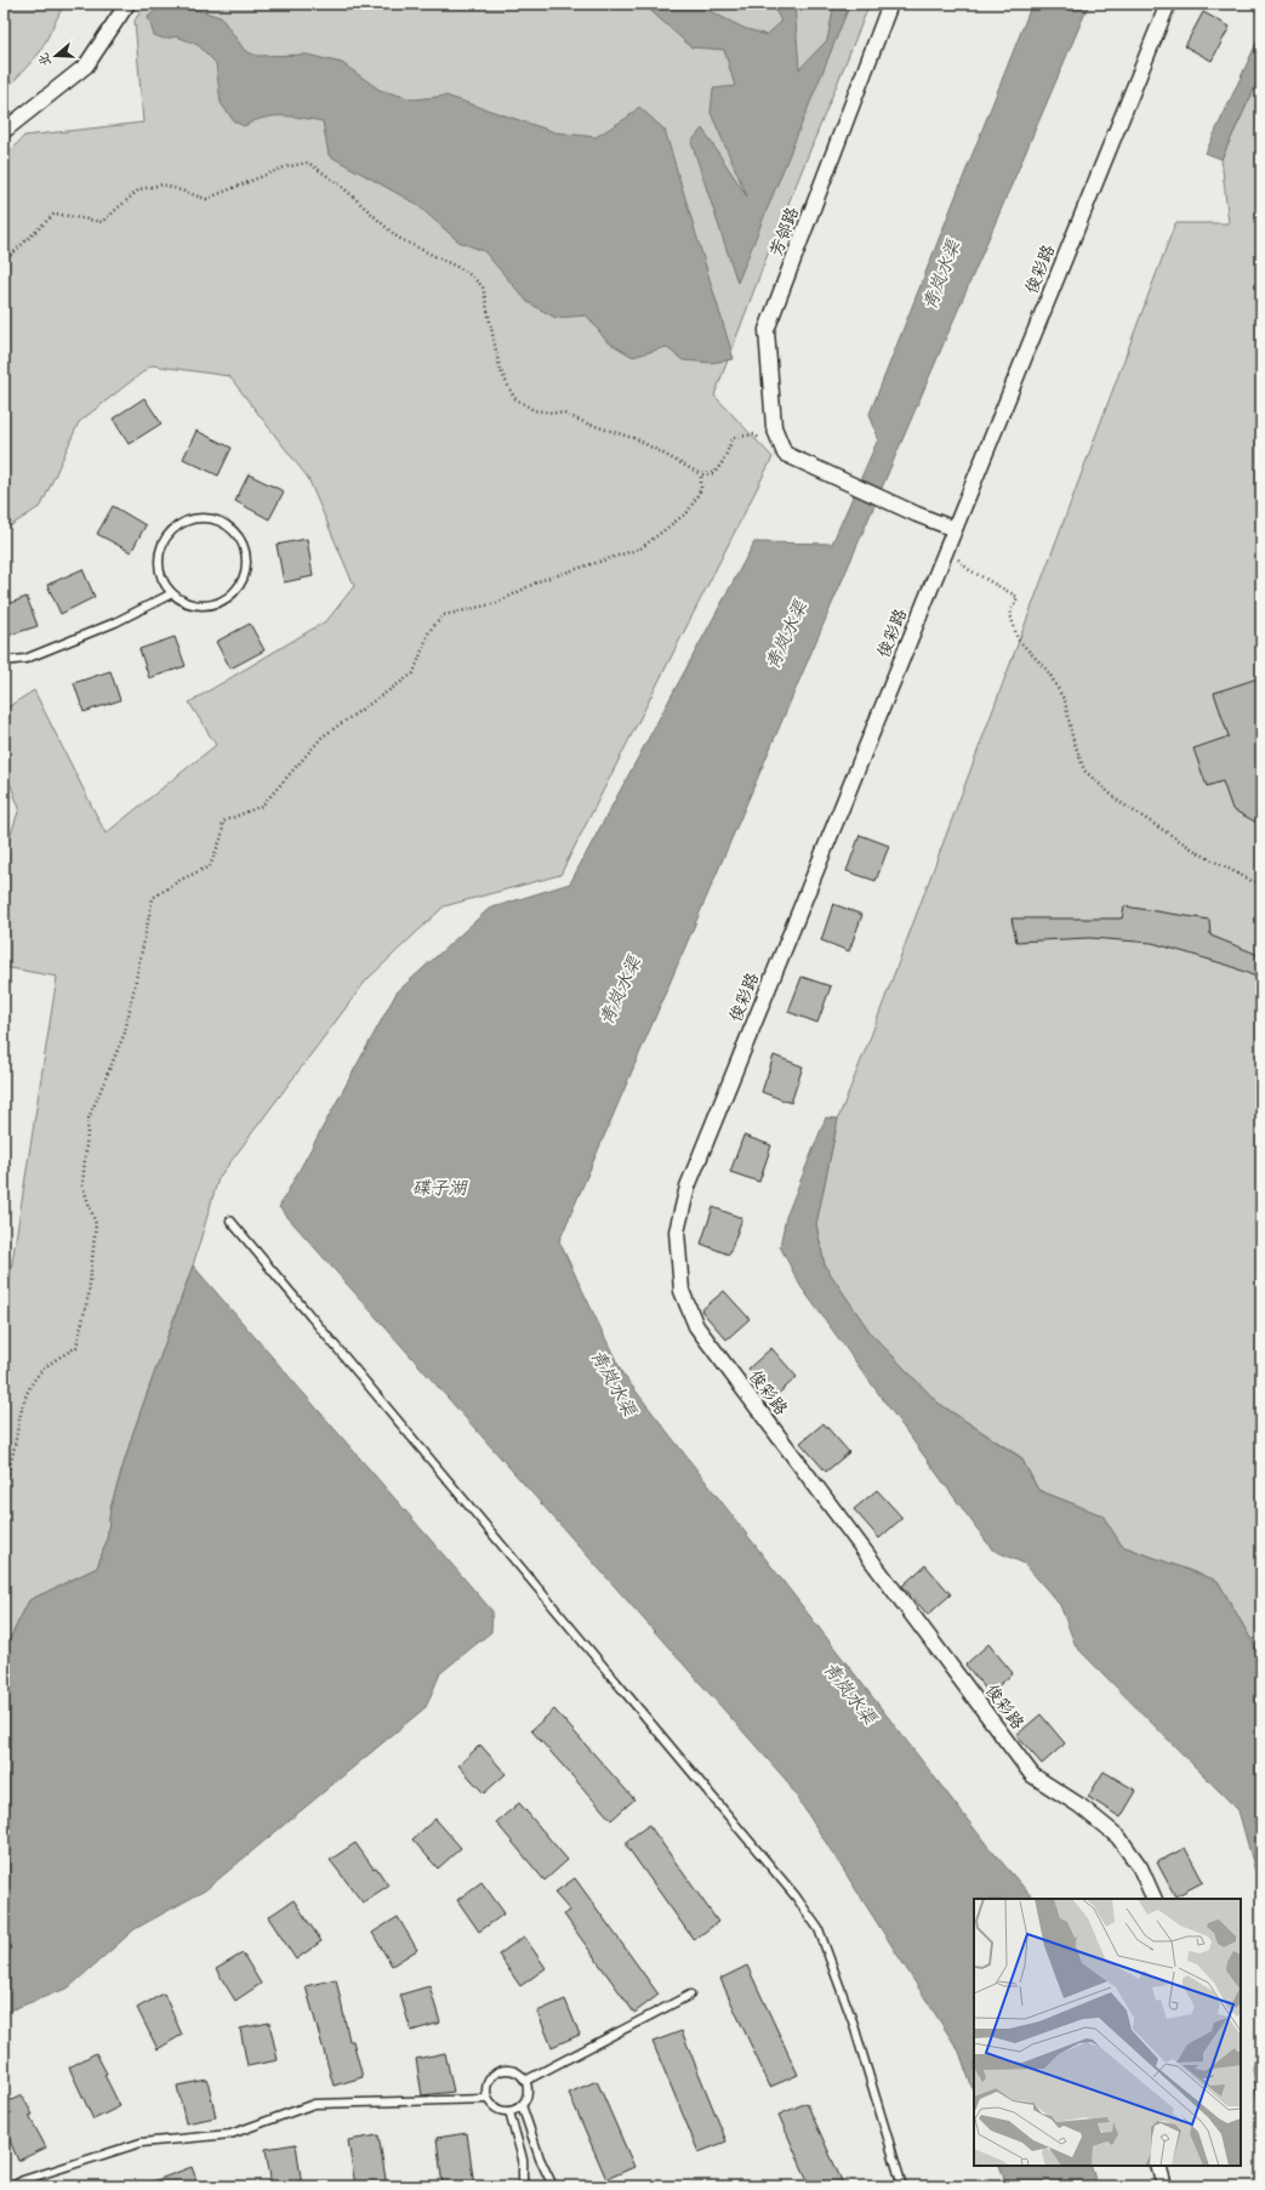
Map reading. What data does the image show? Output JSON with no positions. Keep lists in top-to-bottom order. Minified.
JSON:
{"streets":{"street":["芳邻路","俊彩路"]},"crossings":[["芳邻路","俊彩路"]],"water":["青岚水渠","碟子湖"],"north":"left"}
